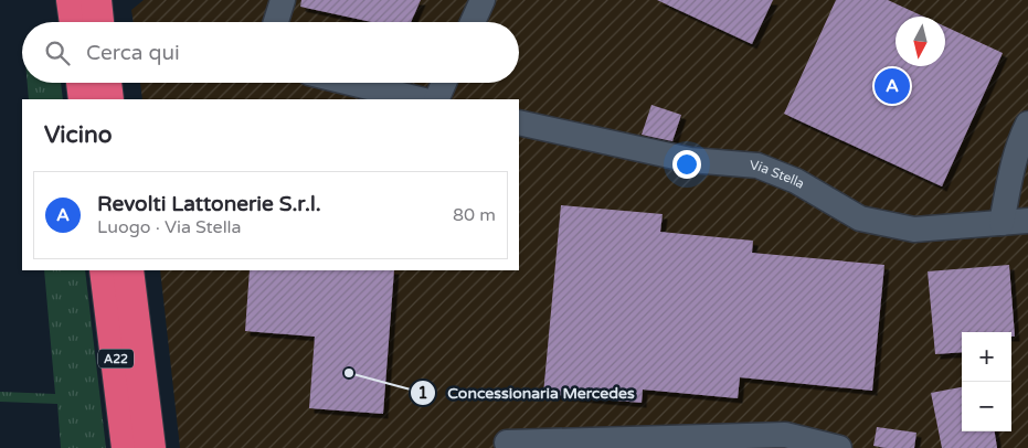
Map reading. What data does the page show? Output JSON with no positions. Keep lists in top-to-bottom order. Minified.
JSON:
{"streets":{"highway":["A22"],"street":["Via Stella"]},"places":["Concessionaria Mercedes"],"north":"bottom","page":{"search":"Cerca qui","pins":"A","heading":"Vicino","list":[{"mark":"A","name":"Revolti Lattonerie S.r.l.","note":"Luogo · Via Stella","value":"80 m"}],"map_buttons":["+","−"]}}
